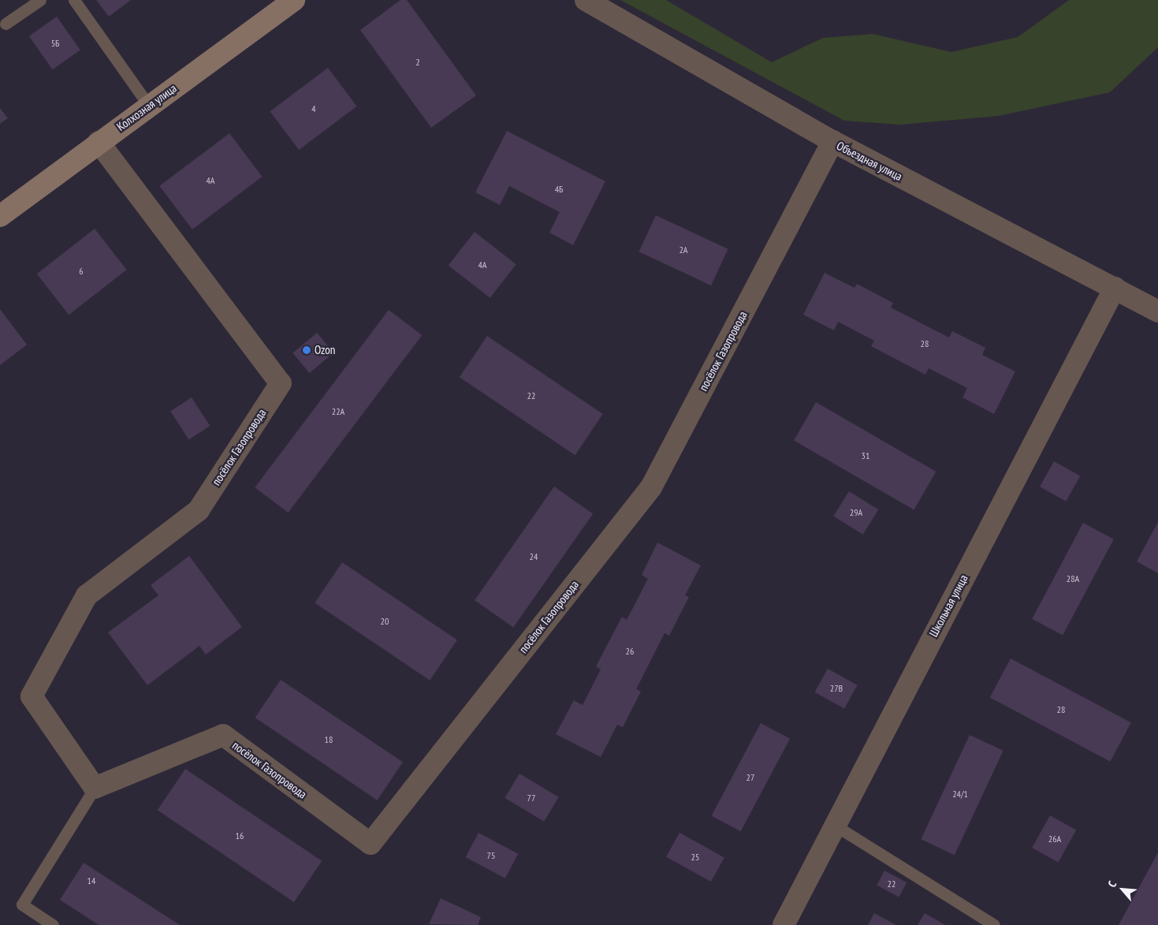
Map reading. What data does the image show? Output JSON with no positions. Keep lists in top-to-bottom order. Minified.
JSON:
{"streets":{"main road":["Колхозная улица"],"street":["Объездная улица","посёлок Газопровода","Школьная улица"]},"crossings":[["Колхозная улица","посёлок Газопровода"],["Объездная улица","посёлок Газопровода"],["Объездная улица","Школьная улица"]],"places":["Ozon"],"house_numbers":["5Б","2","4","4А","4Б","2А","4А","6","28","22","22А","31","29А","24","28А","20","26","27В","28","18","27","24/1","77","16","26А","75","25","14","22"],"north":"top left"}
